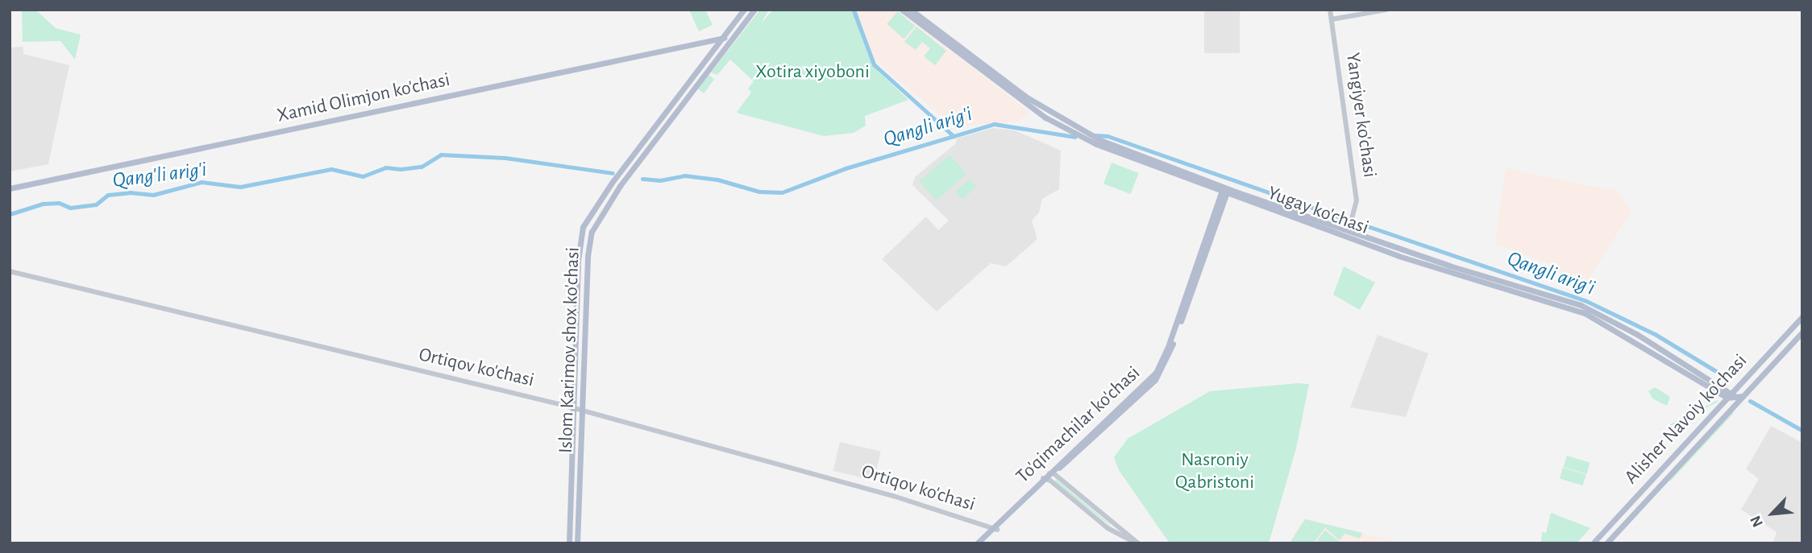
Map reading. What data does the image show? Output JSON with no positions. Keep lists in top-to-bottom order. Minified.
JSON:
{"streets":{"main road":["Xamid Olimjon ko'chasi","Yugay ko'chasi","Islom Karimov shox ko'chasi","Alisher Navoiy ko'chasi","To'qimachilar ko'chasi"],"street":["Yangiyer ko'chasi","Ortiqov ko'chasi"]},"crossings":[["Xamid Olimjon ko'chasi","Islom Karimov shox ko'chasi"],["Yangiyer ko'chasi","Yugay ko'chasi"],["Yugay ko'chasi","Alisher Navoiy ko'chasi"],["Yugay ko'chasi","To'qimachilar ko'chasi"],["Islom Karimov shox ko'chasi","Ortiqov ko'chasi"],["Ortiqov ko'chasi","To'qimachilar ko'chasi"]],"water":["Qangli arig'i","Qang'li arig'i"],"parks":["Xotira xiyoboni","Nasroniy Qabristoni"],"north":"bottom left"}
